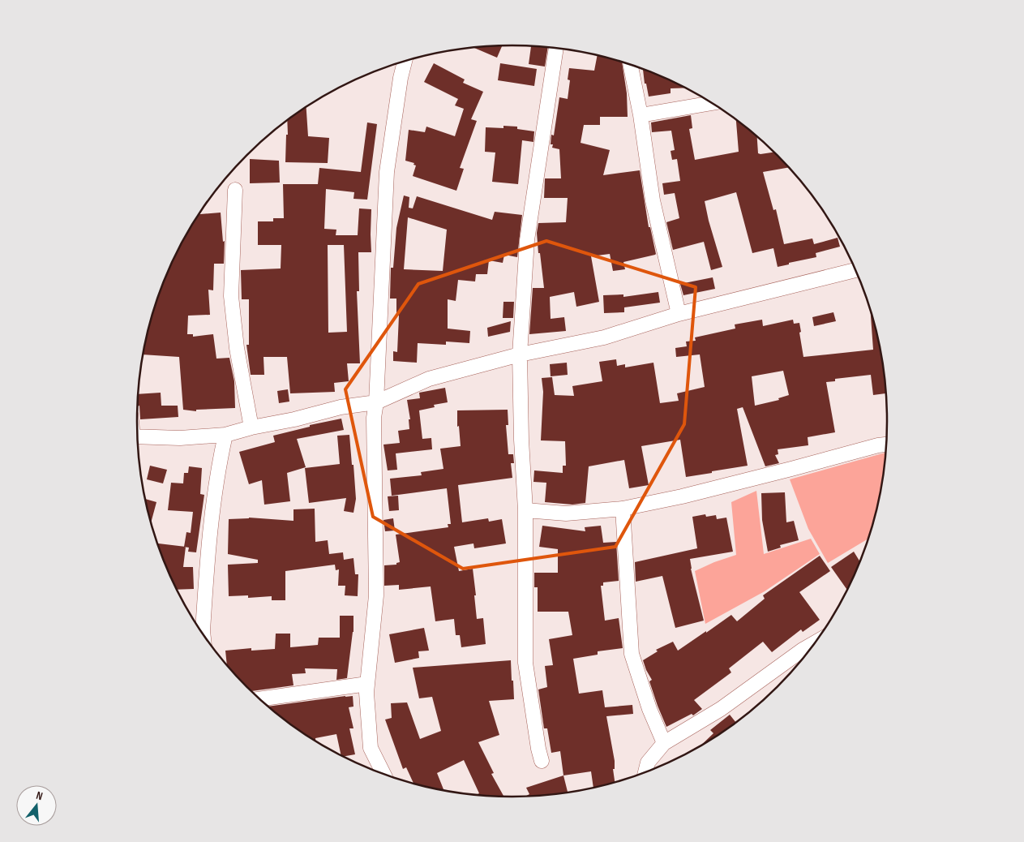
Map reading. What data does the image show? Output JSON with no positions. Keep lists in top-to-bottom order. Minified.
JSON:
{"north":"top"}
